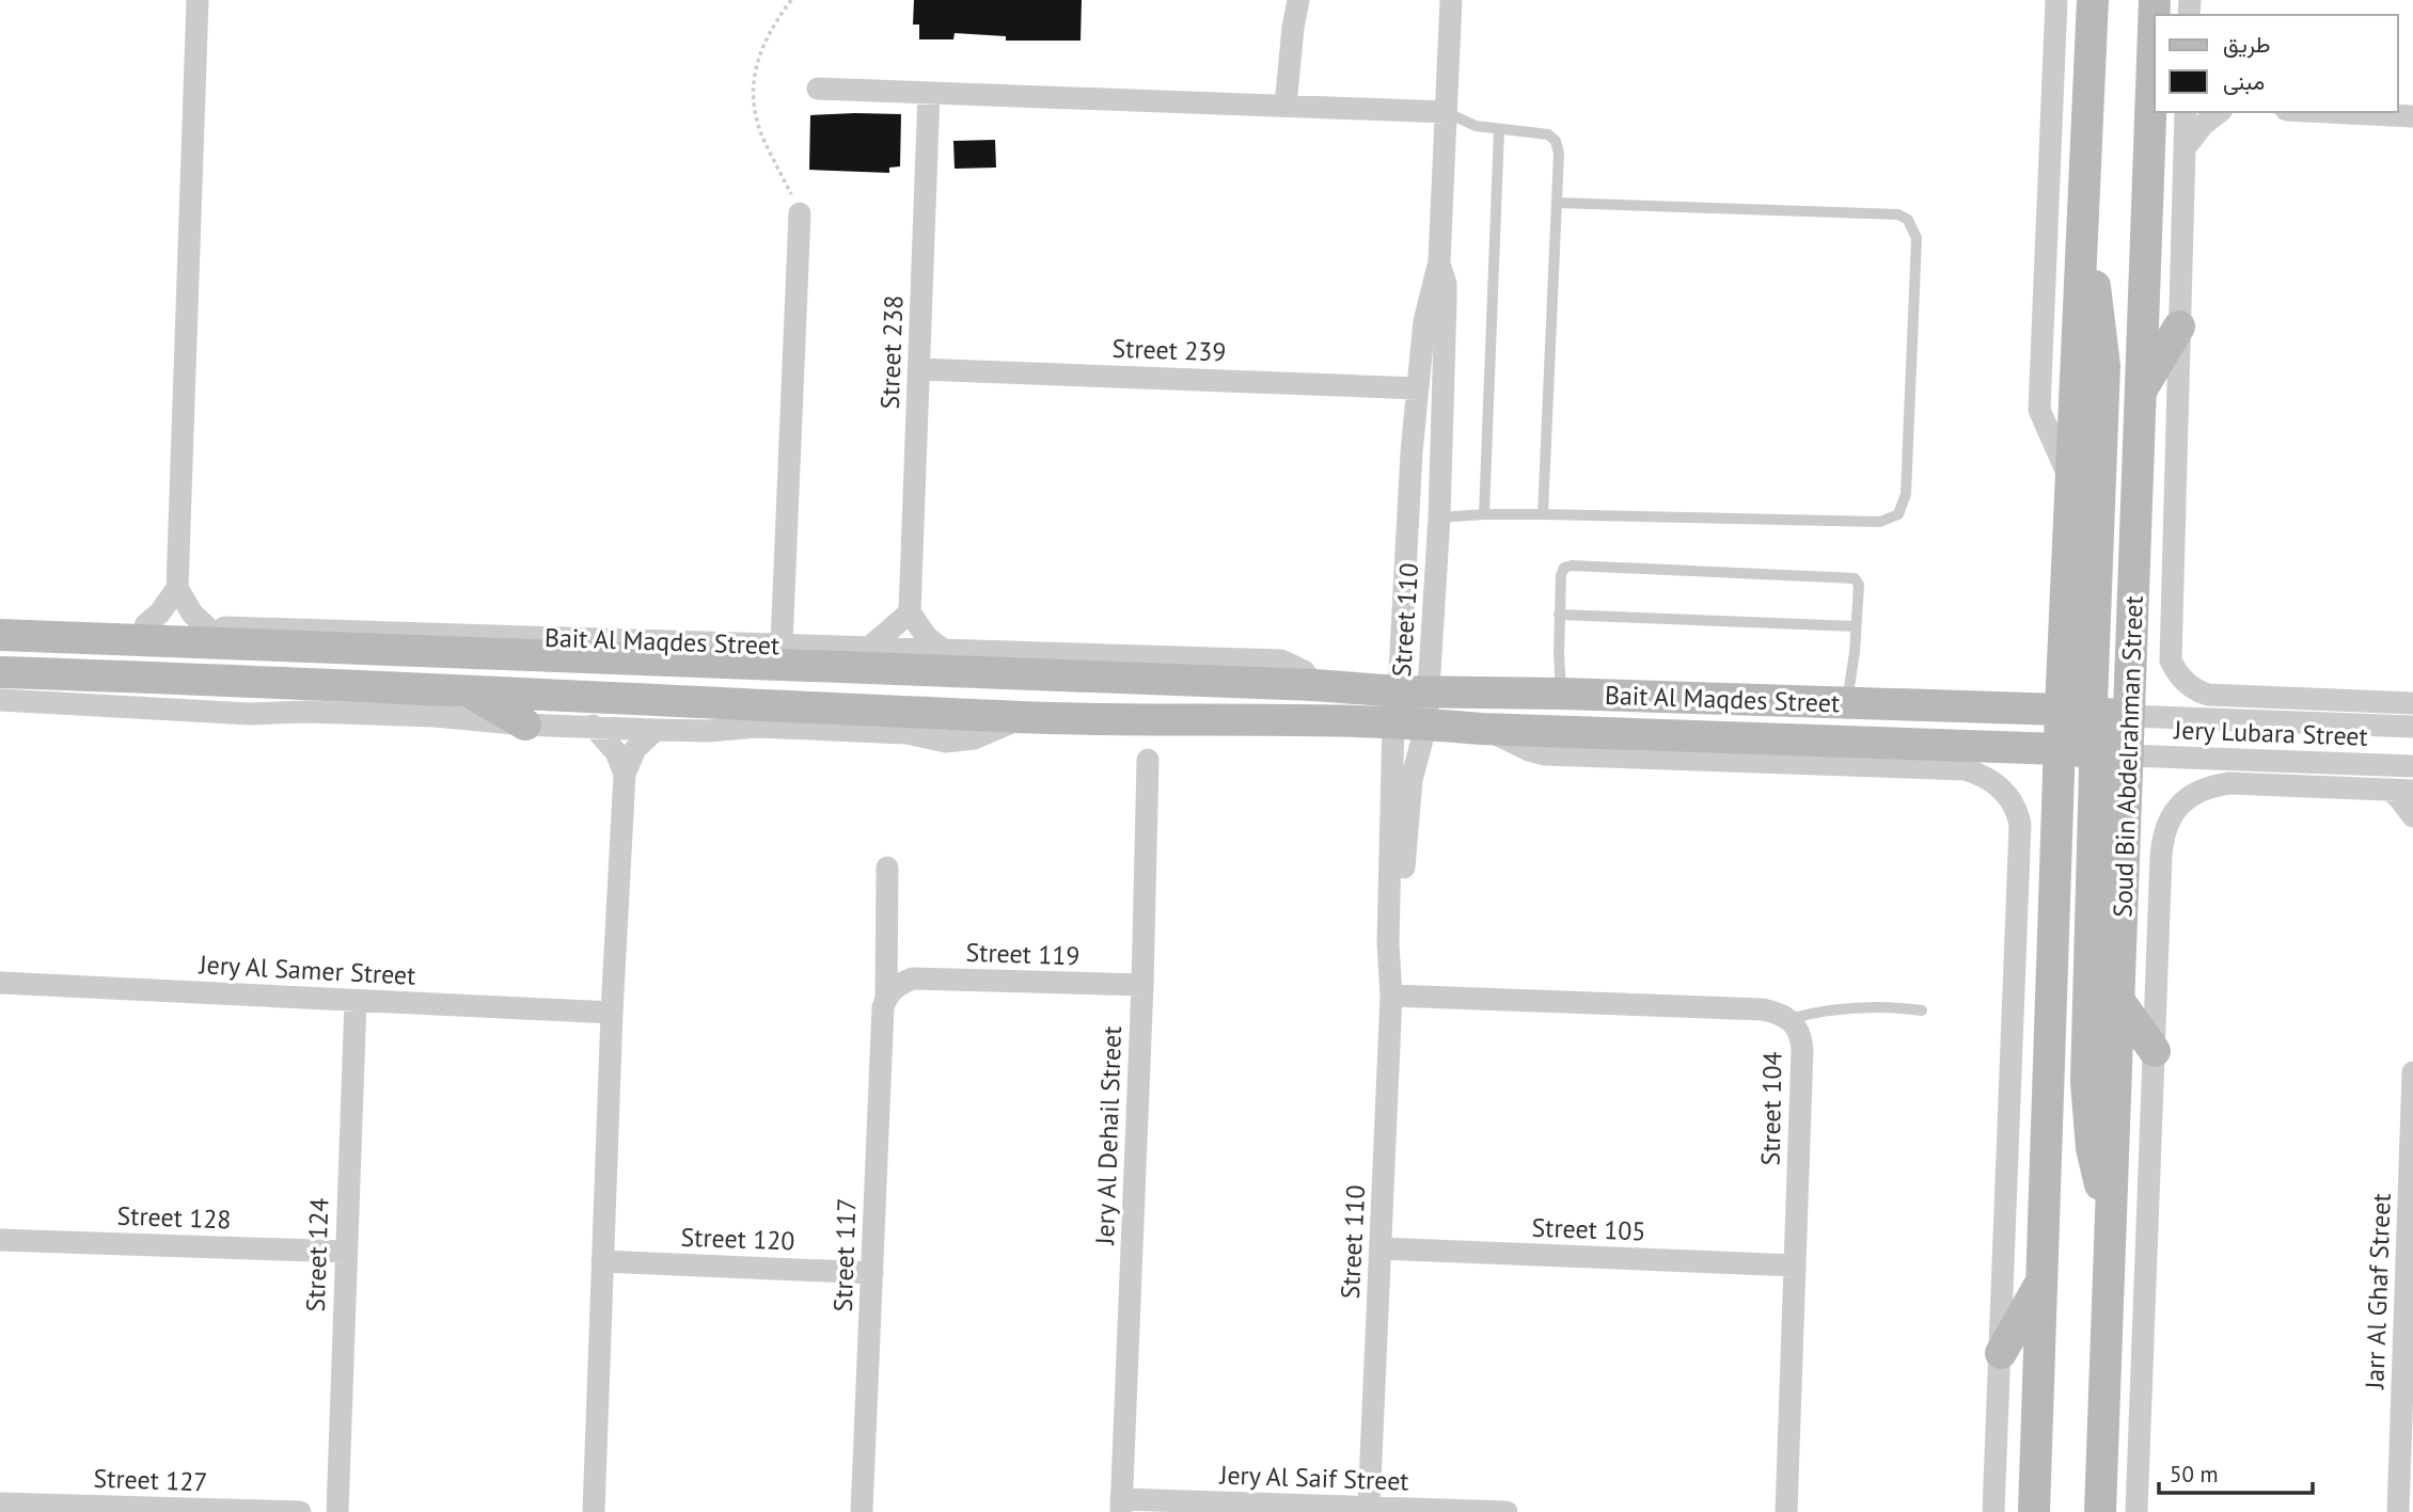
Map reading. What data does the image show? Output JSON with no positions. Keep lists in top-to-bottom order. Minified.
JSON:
{"streets":{"main road":["Bait Al Maqdes Street","Soud Bin Abdelrahman Street"],"street":["Street 239","Street 238","Street 110","Jery Lubara Street","Street 119","Jery Al Samer Street","Street 104","Jery Al Dehail Street","Street 128","Street 105","Street 120","Street 124","Street 117","Jarr Al Ghaf Street","Jery Al Saif Street","Street 127"]},"crossings":[["Street 239","Street 238"],["Street 239","Street 110"],["Street 110","Bait Al Maqdes Street"],["Street 110","Street 104"],["Street 110","Street 105"],["Street 110","Jery Al Saif Street"],["Bait Al Maqdes Street","Jery Lubara Street"],["Bait Al Maqdes Street","Soud Bin Abdelrahman Street"],["Jery Lubara Street","Soud Bin Abdelrahman Street"],["Street 119","Jery Al Dehail Street"],["Street 119","Street 117"],["Jery Al Samer Street","Street 124"],["Street 104","Street 105"],["Jery Al Dehail Street","Jery Al Saif Street"],["Street 128","Street 124"],["Street 120","Street 117"]],"legend":["طريق","مبنى"],"scale_bar":"50 m"}
